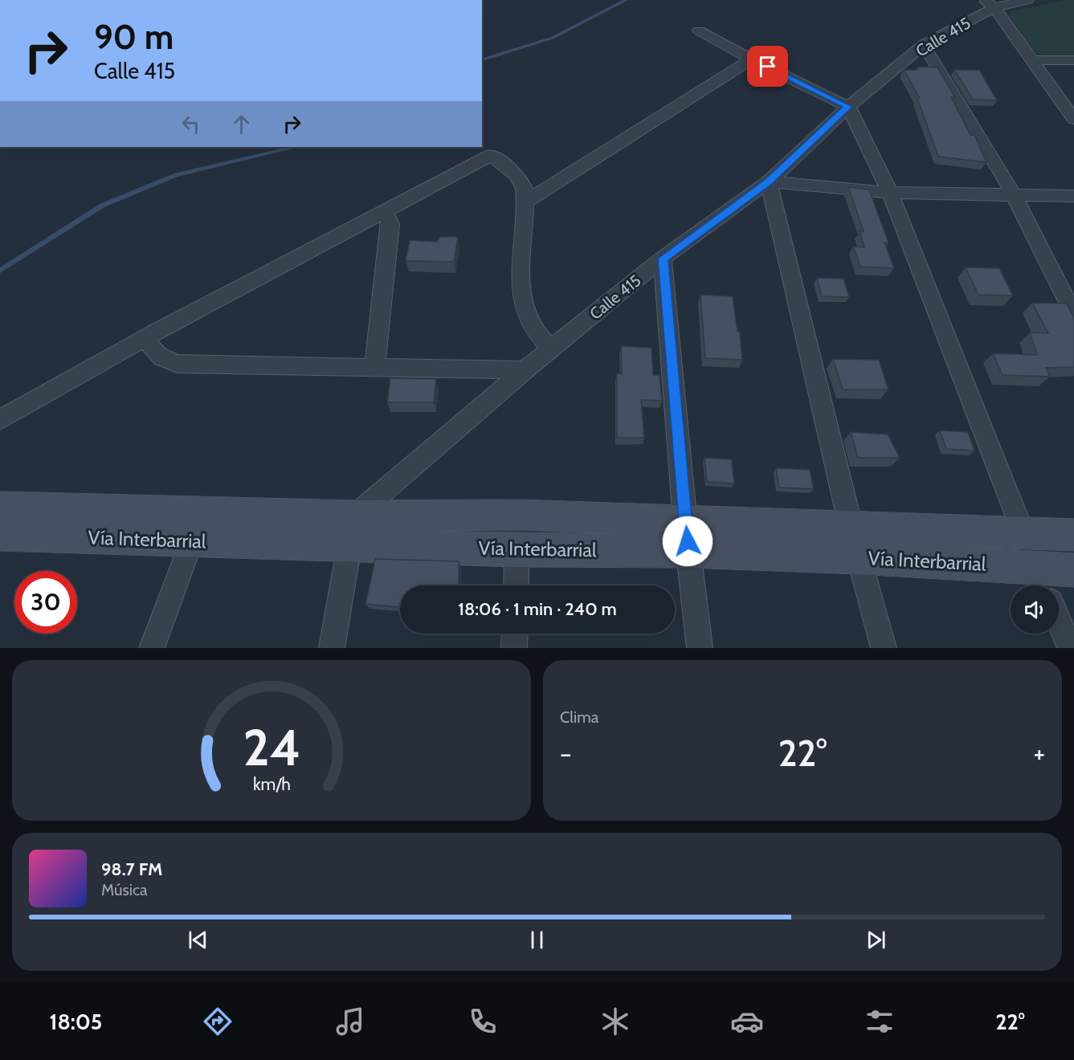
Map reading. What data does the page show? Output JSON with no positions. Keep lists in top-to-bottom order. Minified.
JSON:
{"streets":{"main road":["Vía Interbarrial"],"street":["Calle 415"]},"crossings":[["Calle 415","Vía Interbarrial"]],"page":{"turn":["90 m","Calle 415"],"limit":"30","trip":"18:06 · 1 min · 240 m","tile":"Clima","heat":["−","22°","+"],"song":["98.7 FM","Música"],"tabs":["18:05","22°"],"gauge":["24","km/h"]}}
